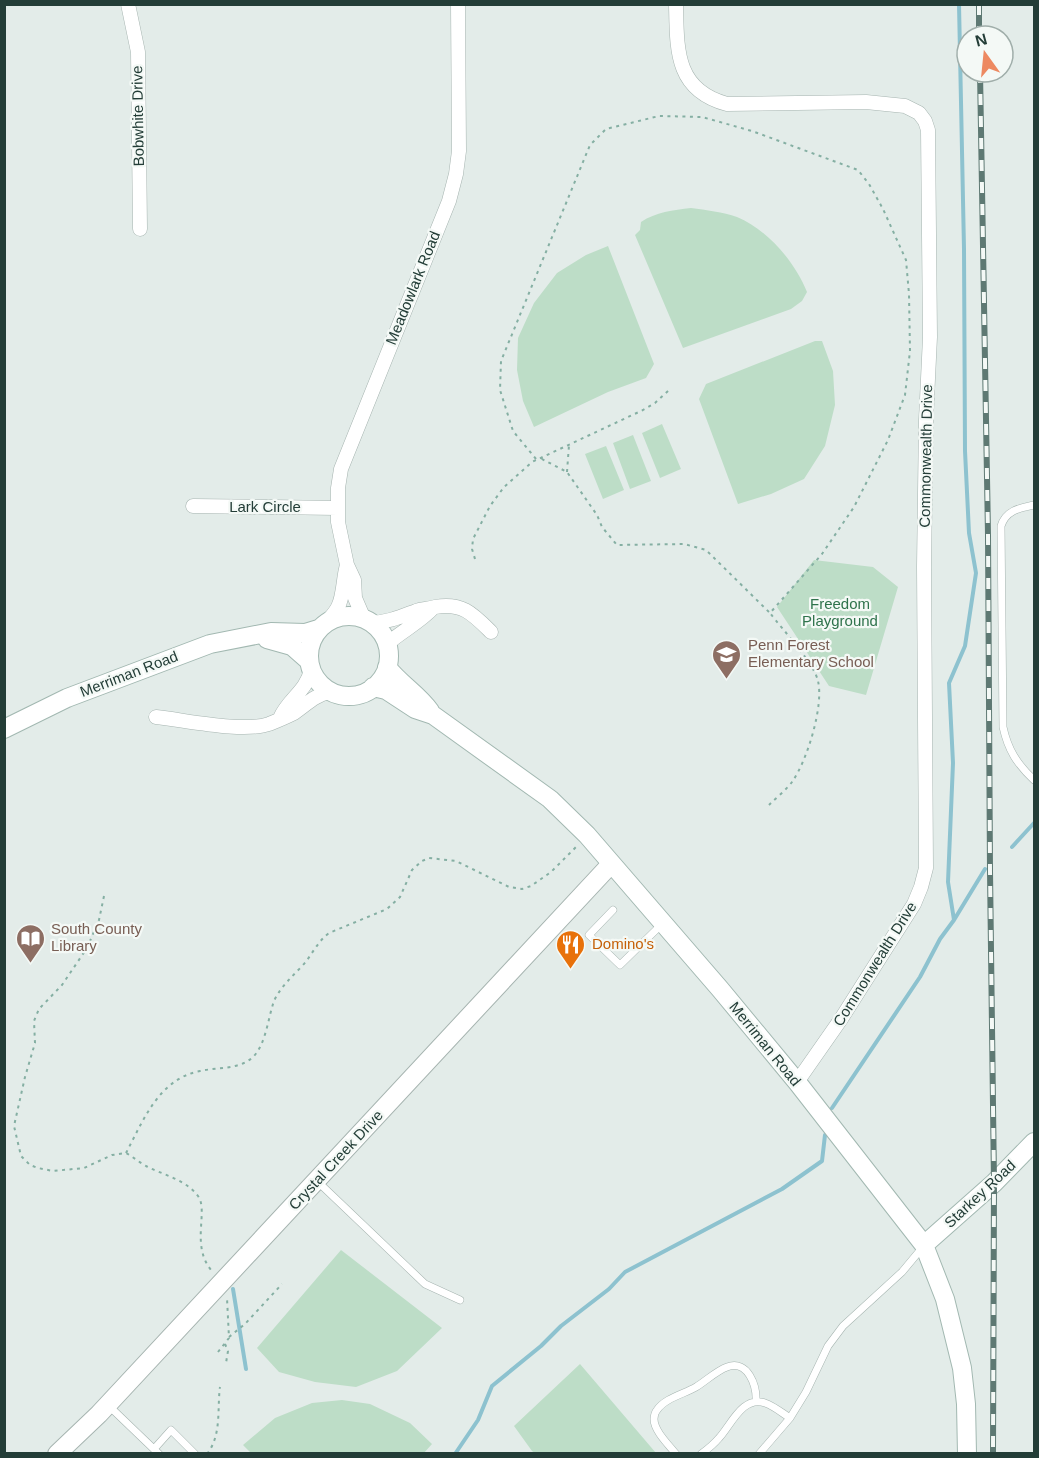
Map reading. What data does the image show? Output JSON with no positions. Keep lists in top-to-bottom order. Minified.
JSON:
{"streets":{"main road":["Merriman Road","Crystal Creek Drive","Starkey Road"],"street":["Bobwhite Drive","Meadowlark Road","Commonwealth Drive","Lark Circle"]},"crossings":[["Meadowlark Road","Lark Circle"],["Meadowlark Road","Merriman Road"],["Commonwealth Drive","Merriman Road"],["Merriman Road","Crystal Creek Drive"],["Merriman Road","Starkey Road"]],"parks":["Freedom Playground"],"places":{"school or university":["Penn Forest Elementary School"],"library":["South County Library"],"restaurant":["Domino's"]},"north":"top"}
